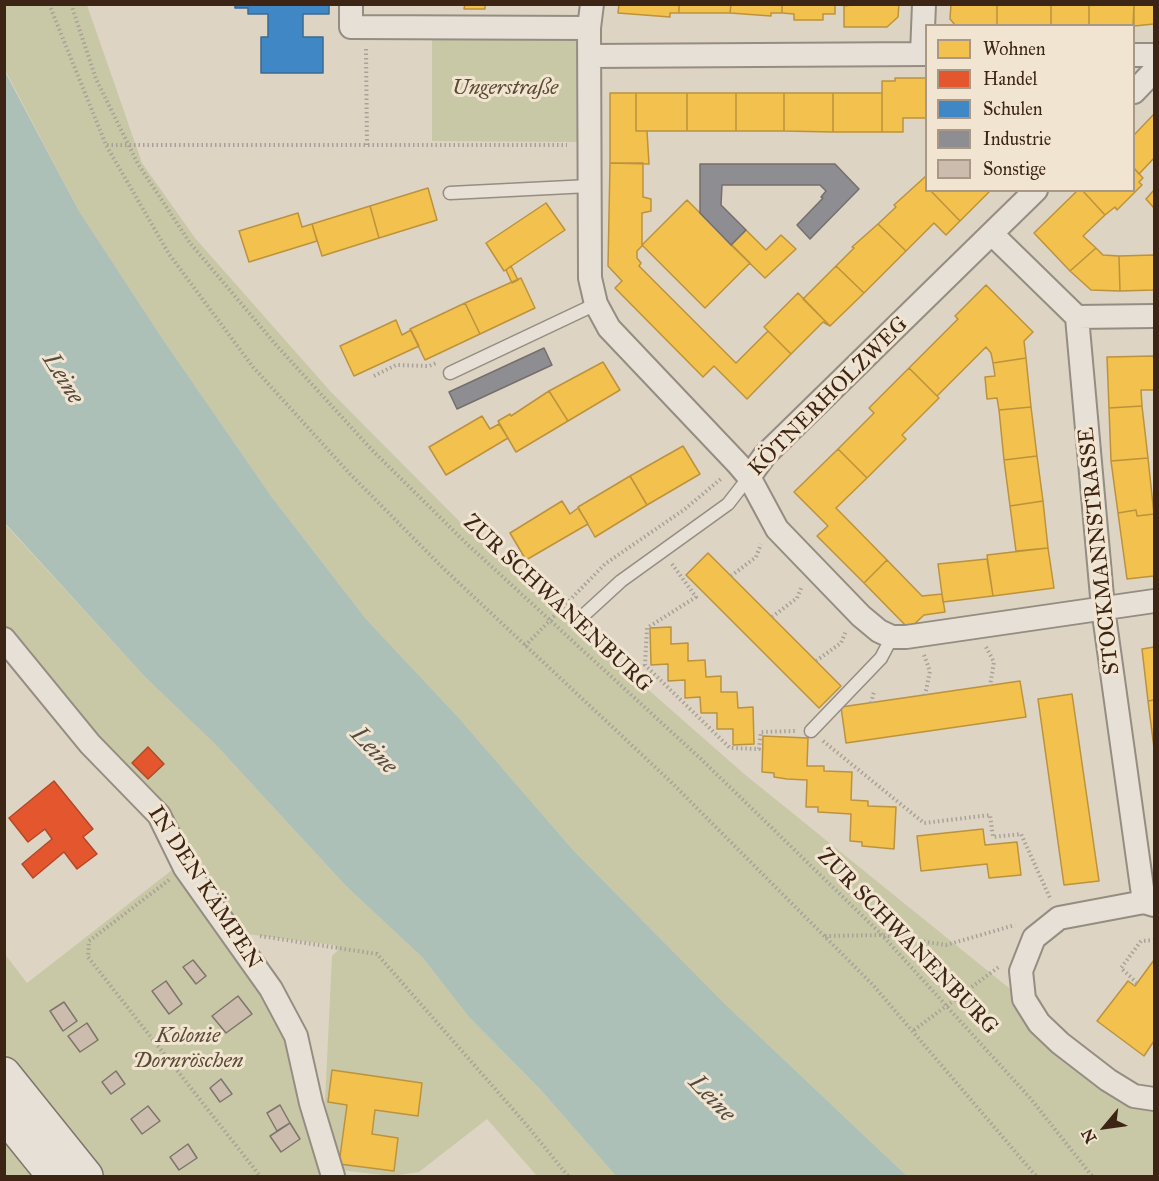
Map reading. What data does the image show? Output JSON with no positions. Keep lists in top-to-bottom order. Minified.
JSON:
{"streets":{"street":["KÖTNERHOLZWEG","STOCKMANNSTRASSE","IN DEN KÄMPEN"],"path":["ZUR SCHWANENBURG"]},"water":["Leine"],"parks":["Ungerstraße","Kolonie Dornröschen"],"legend":["Wohnen","Handel","Schulen","Industrie","Sonstige"],"north":"bottom left"}
